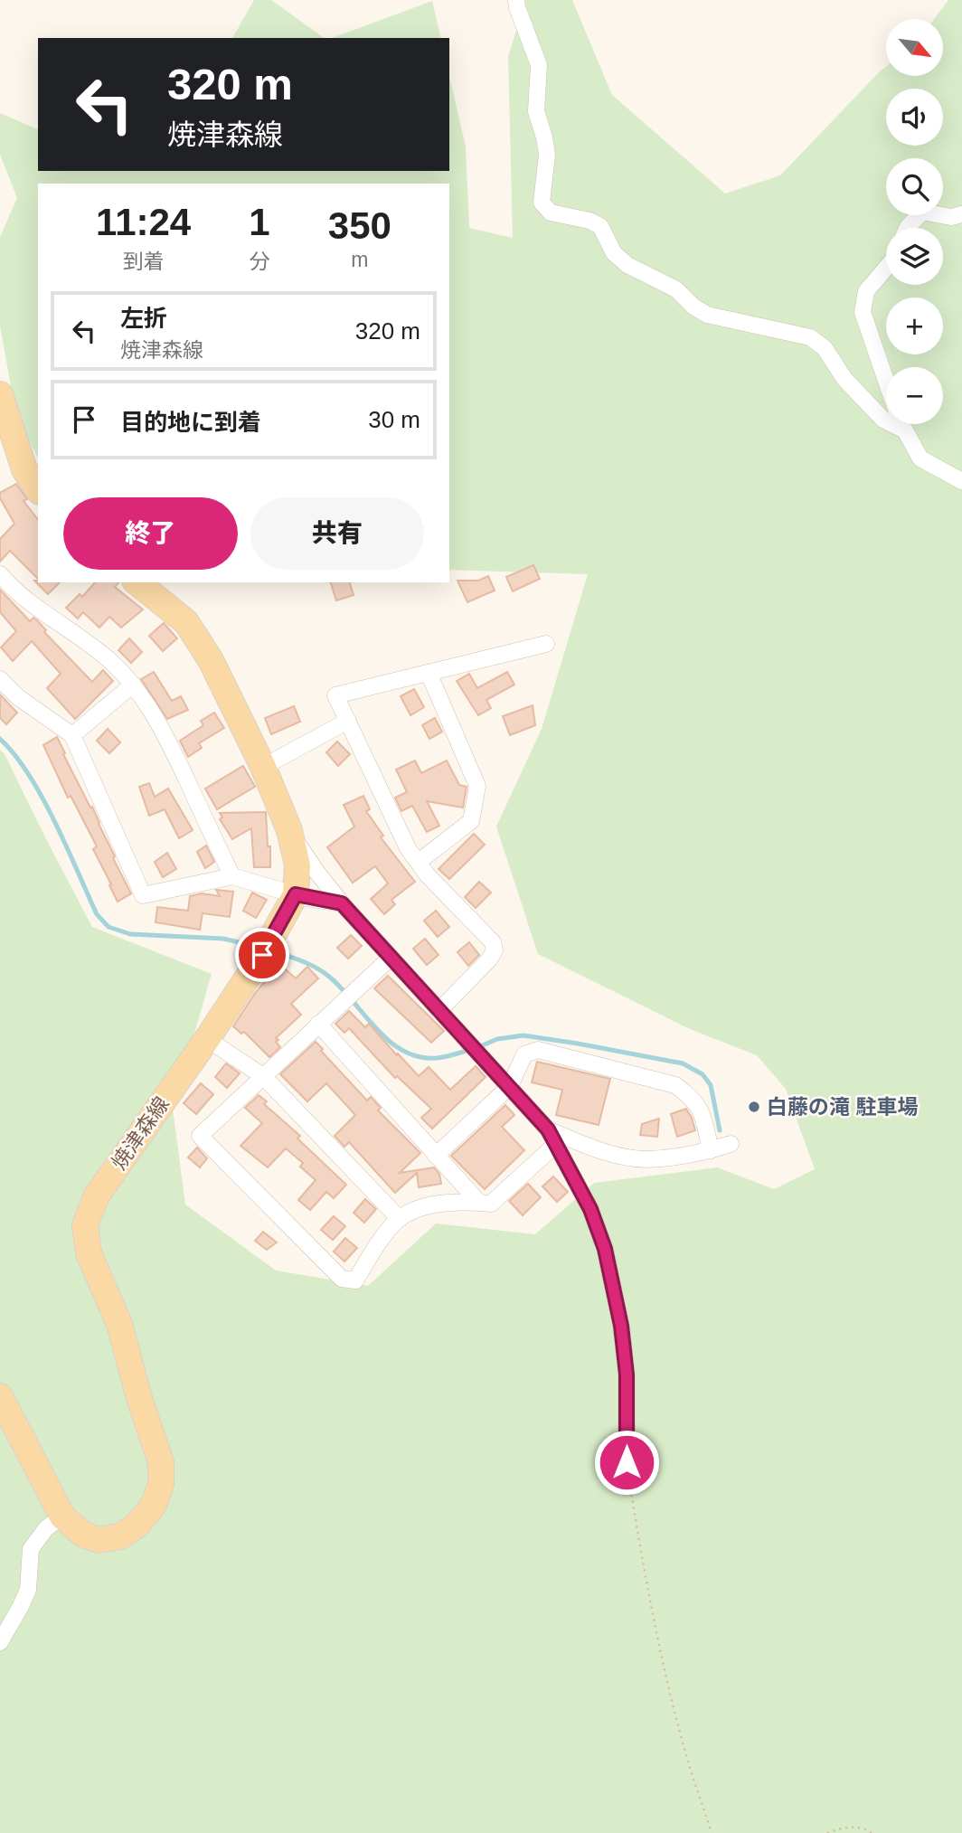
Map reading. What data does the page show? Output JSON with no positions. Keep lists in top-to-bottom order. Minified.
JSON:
{"streets":{"main road":["焼津森線"]},"places":["白藤の滝 駐車場"],"north":"bottom right","page":{"map_buttons":["+","−"],"turn":["320 m","焼津森線"],"eta":["11:24","到着","1","分","350","m"],"list":[{"name":"左折","note":"焼津森線","value":"320 m"},{"name":"目的地に到着","value":"30 m"}],"buttons":["終了","共有"]}}
